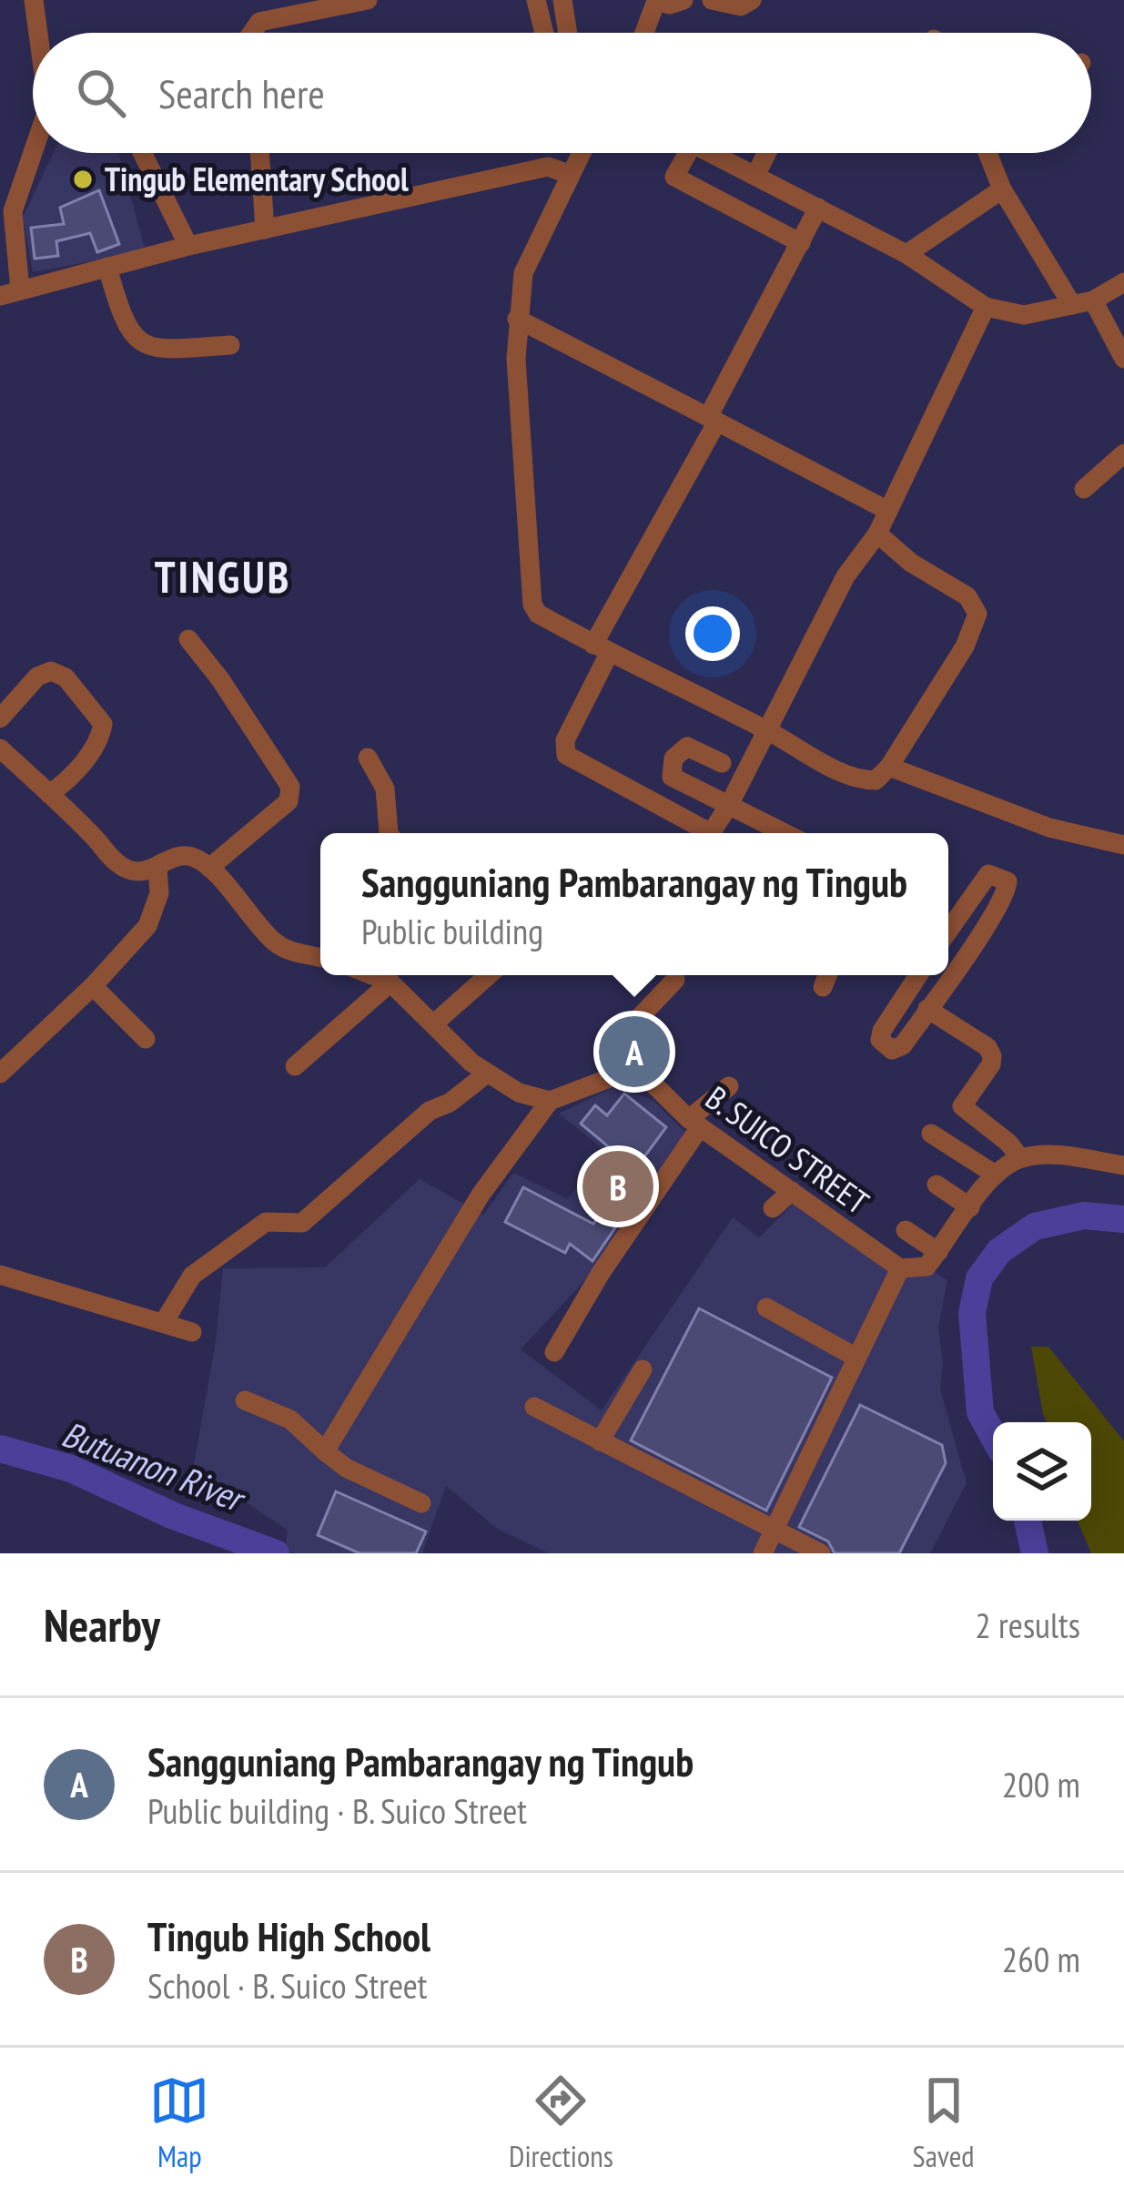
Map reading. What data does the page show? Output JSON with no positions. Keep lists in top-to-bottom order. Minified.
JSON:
{"streets":{"street":["B. SUICO STREET"]},"districts":["TINGUB"],"water":["Butuanon River"],"places":["Tingub Elementary School"],"page":{"search":"Search here","popup":["Sangguniang Pambarangay ng Tingub","Public building"],"pins":["A","B"],"heading":["Nearby","2 results"],"list":[{"mark":"A","name":"Sangguniang Pambarangay ng Tingub","note":"Public building · B. Suico Street","value":"200 m"},{"mark":"B","name":"Tingub High School","note":"School · B. Suico Street","value":"260 m"}],"nav":["Map","Directions","Saved"]}}
